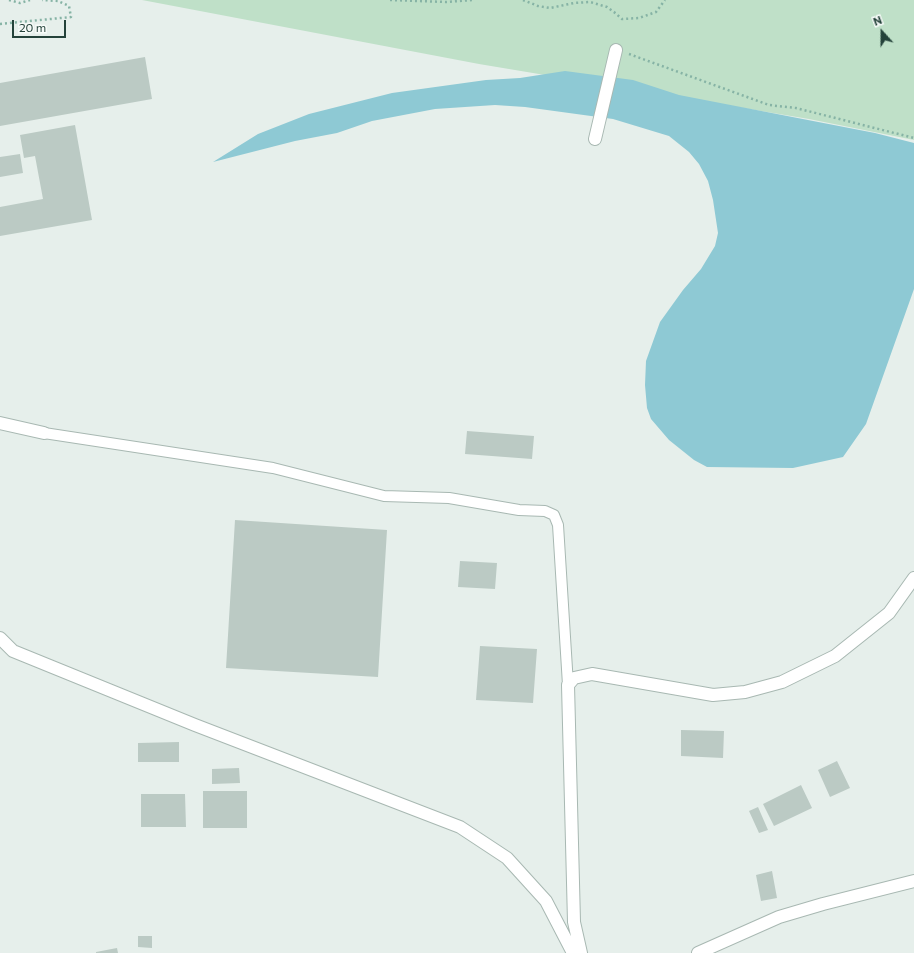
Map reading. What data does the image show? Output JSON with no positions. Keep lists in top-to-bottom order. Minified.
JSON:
{"scale_bar":"20 m","north":"top"}
